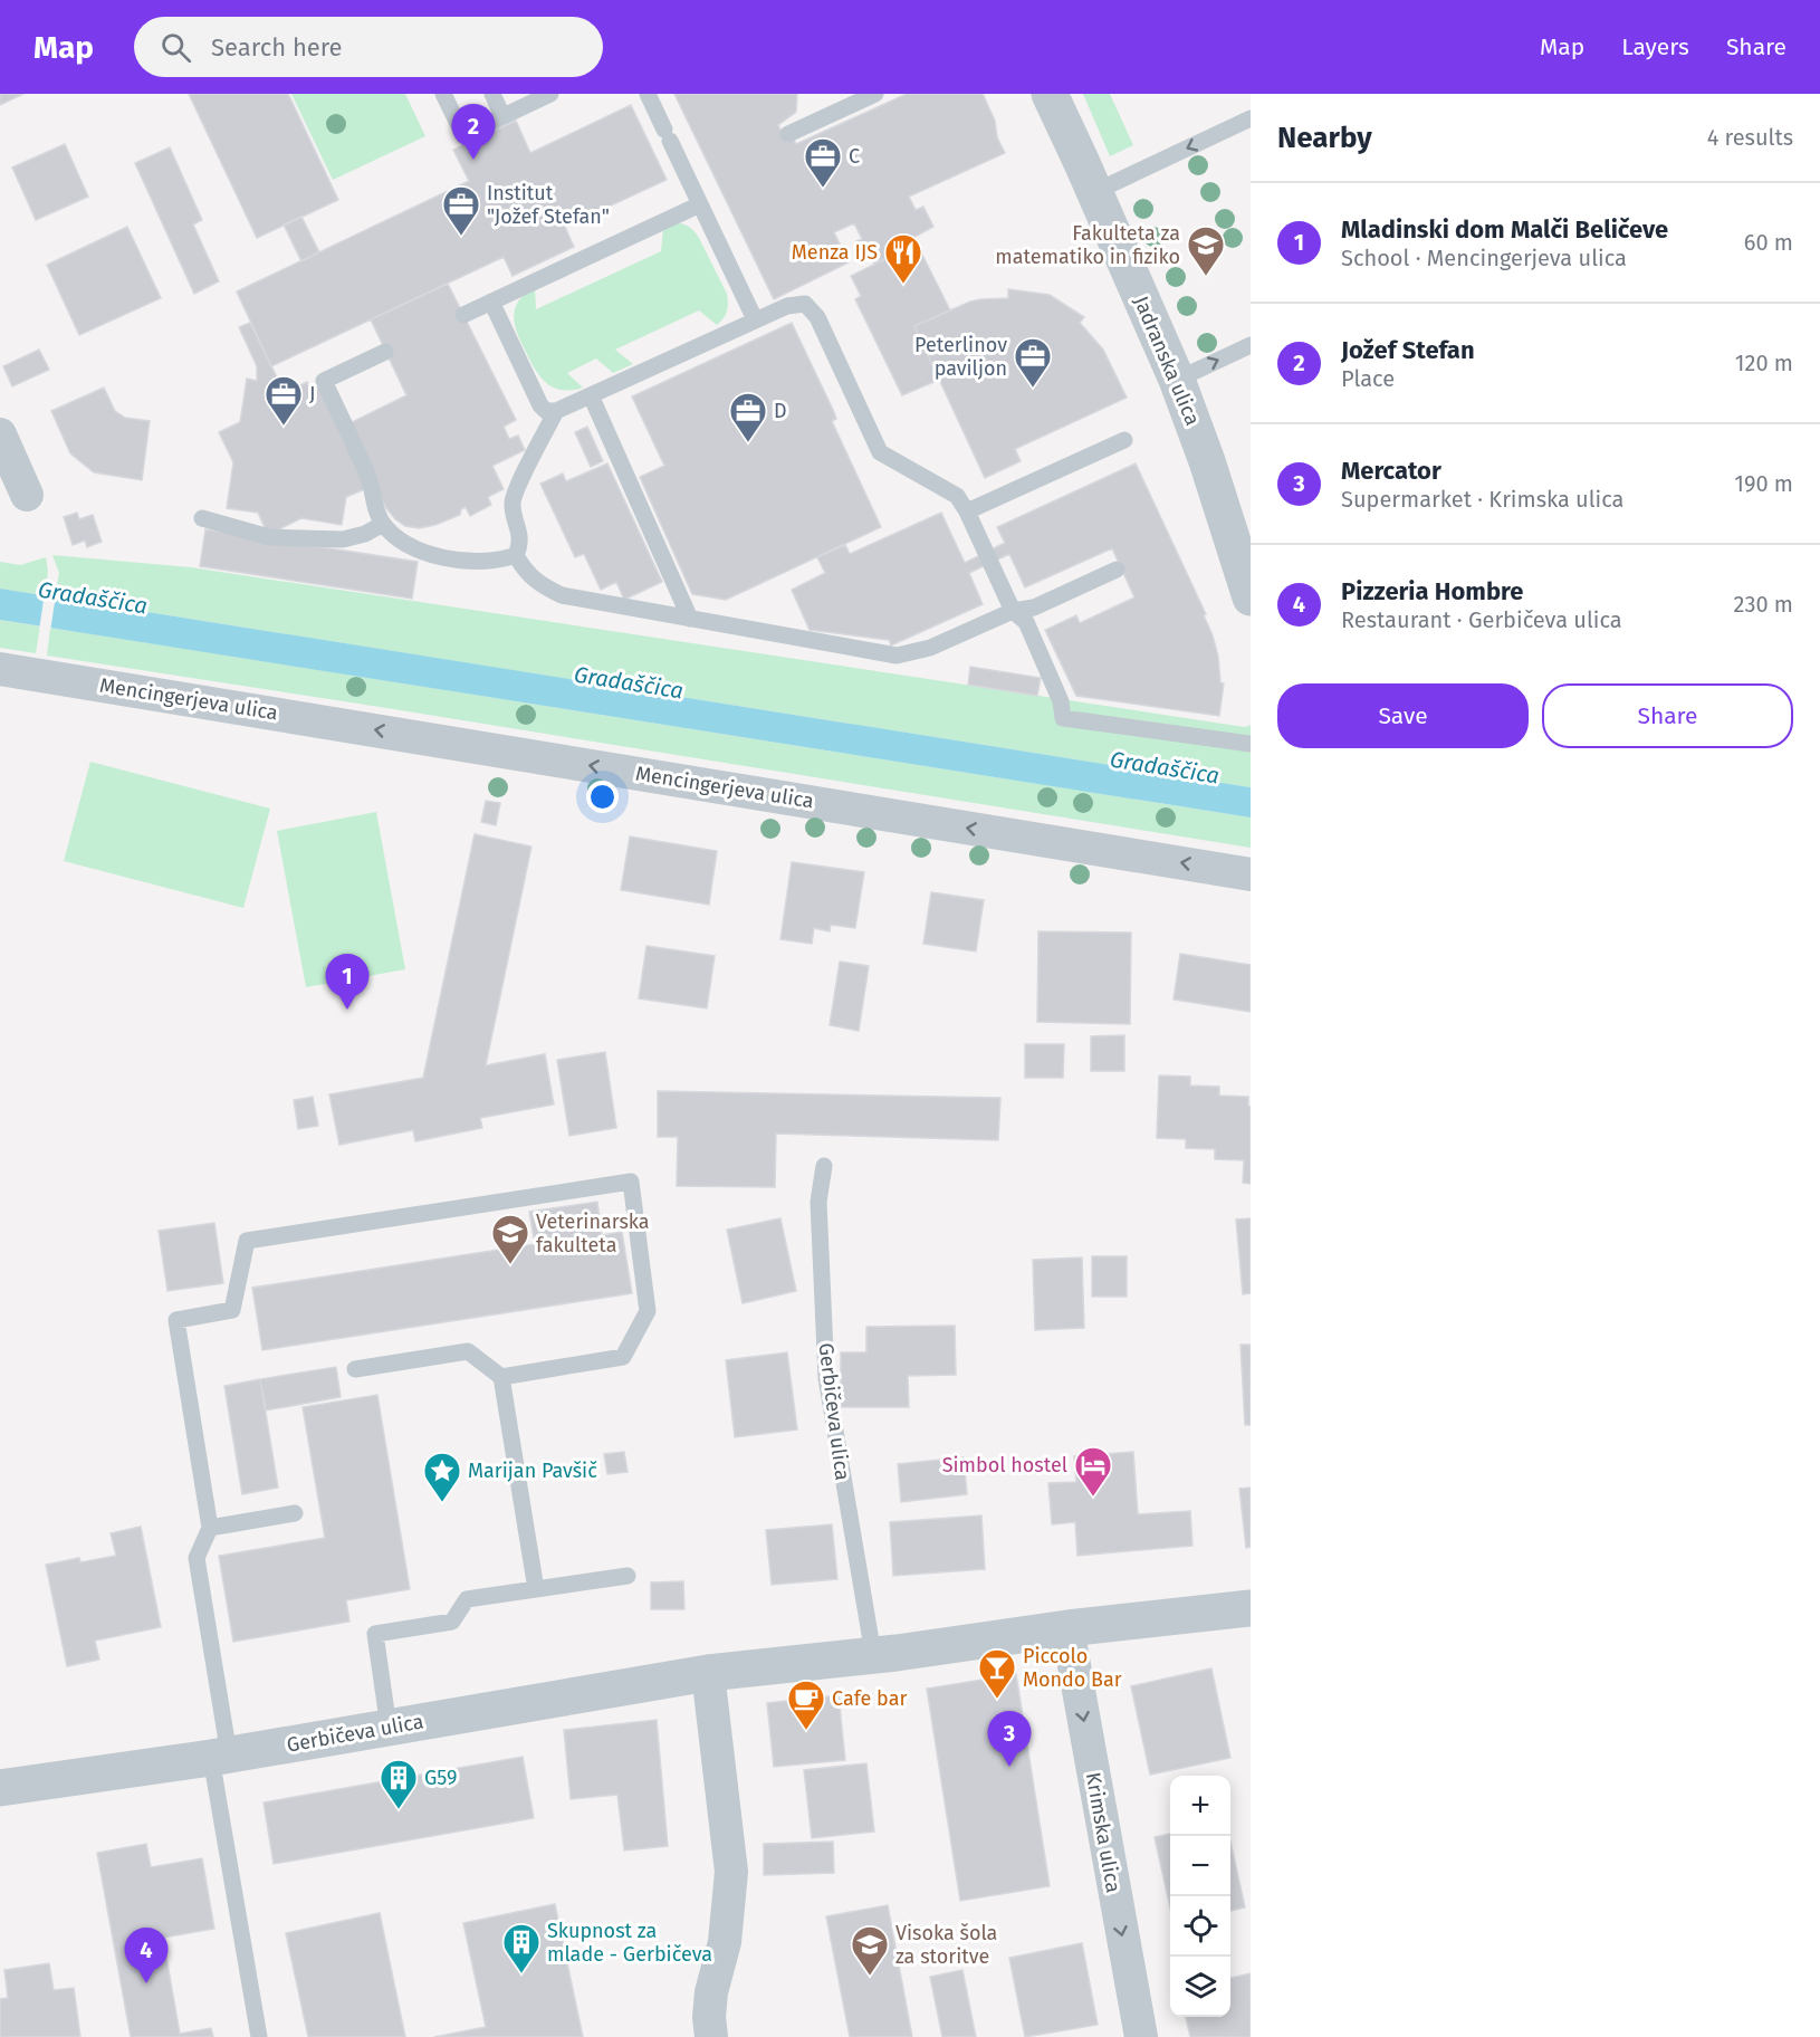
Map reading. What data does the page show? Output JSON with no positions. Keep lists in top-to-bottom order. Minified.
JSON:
{"streets":{"street":["Jadranska ulica","Mencingerjeva ulica","Gerbičeva ulica","Krimska ulica"]},"crossings":[["Gerbičeva ulica","Krimska ulica"]],"one_way":["Mencingerjeva ulica","Krimska ulica"],"water":["Gradaščica"],"places":{"office":["C","Institut \"Jožef Stefan\"","Peterlinov paviljon","J","D"],"school or university":["Fakulteta za matematiko in fiziko","Veterinarska fakulteta","Visoka šola za storitve"],"restaurant":["Menza IJS"],"hotel":["Simbol hostel"],"place":["Marijan Pavšič"],"bar":["Piccolo Mondo Bar"],"cafe":["Cafe bar"],"building":["G59","Skupnost za mlade - Gerbičeva"]},"page":{"header":"Map","search":"Search here","nav":["Map","Layers","Share"],"heading":["Nearby","4 results"],"pins":["2","1","3","4"],"list":[{"mark":"1","name":"Mladinski dom Malči Beličeve","note":"School · Mencingerjeva ulica","value":"60 m"},{"mark":"2","name":"Jožef Stefan","note":"Place","value":"120 m"},{"mark":"3","name":"Mercator","note":"Supermarket · Krimska ulica","value":"190 m"},{"mark":"4","name":"Pizzeria Hombre","note":"Restaurant · Gerbičeva ulica","value":"230 m"}],"buttons":["Save","Share"],"map_buttons":["+","−"]}}
